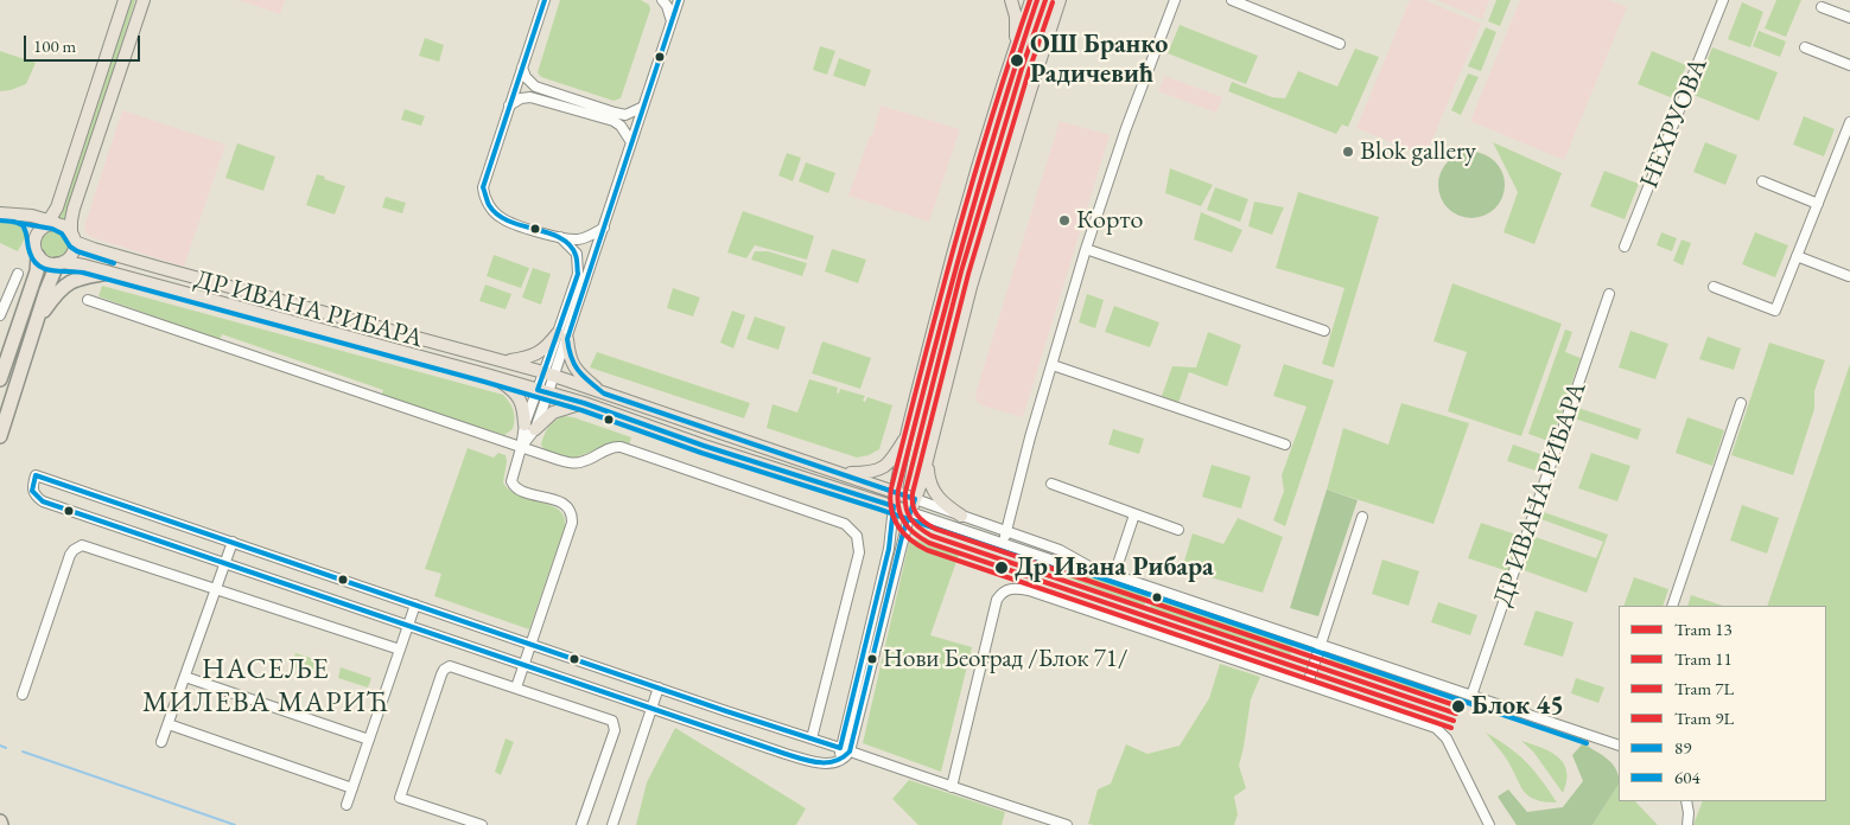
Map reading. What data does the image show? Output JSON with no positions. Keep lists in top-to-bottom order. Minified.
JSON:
{"streets":{"main road":["ДР ИВАНА РИБАРА"],"street":["НЕХРУОВА"]},"districts":["НАСЕЉЕ МИЛЕВА МАРИЋ"],"places":["ОШ Бранко Радичевић","Blok gallery","Корто","Др Ивана Рибара","Нови Београд /Блок 71/","Блок 45"],"lines":["tram line 13","tram line 11","tram line 9L","transit line 89","tram line 7L","transit line 604"],"legend":["Tram 13","Tram 11","Tram 7L","Tram 9L","89","604"],"scale_bar":"100 m"}
